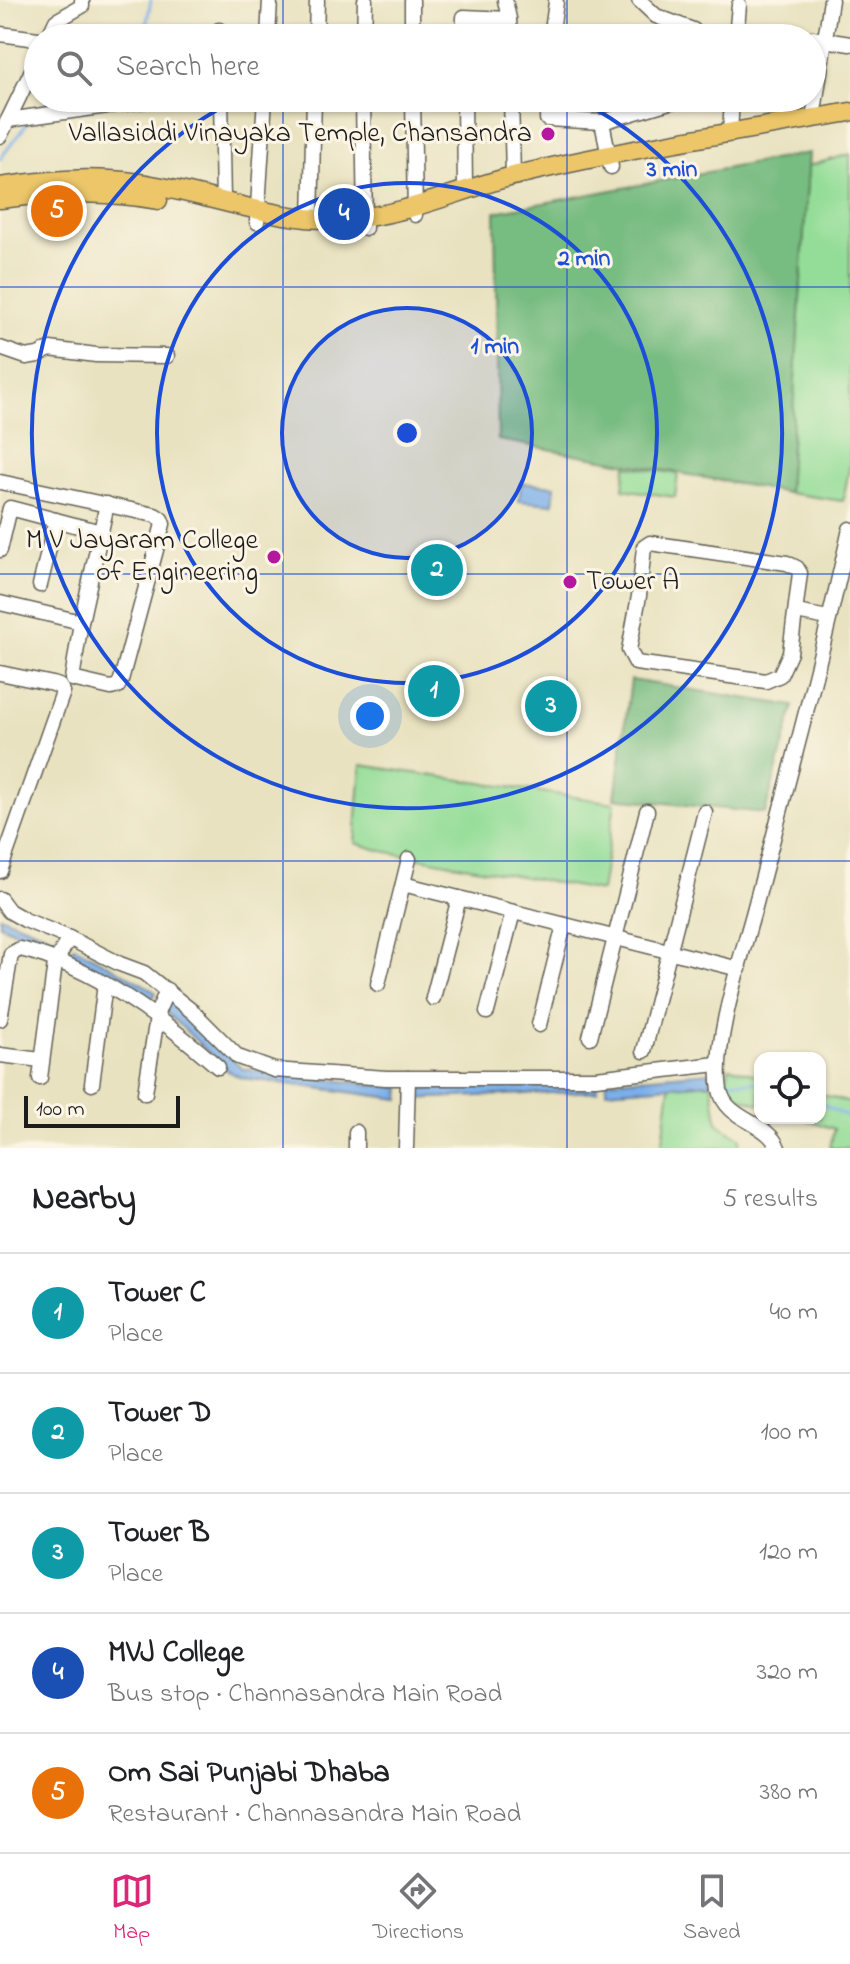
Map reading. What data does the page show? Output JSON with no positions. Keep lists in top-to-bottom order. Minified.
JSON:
{"places":["Vallasiddi Vinayaka Temple, Chansandra","M V Jayaram College of Engineering","Tower A"],"scale_bar":"100 m","page":{"search":"Search here","pins":["5","4","2","1","3"],"scale":"100 m","heading":["Nearby","5 results"],"list":[{"mark":"1","name":"Tower C","note":"Place","value":"40 m"},{"mark":"2","name":"Tower D","note":"Place","value":"100 m"},{"mark":"3","name":"Tower B","note":"Place","value":"120 m"},{"mark":"4","name":"MVJ College","note":"Bus stop · Channasandra Main Road","value":"320 m"},{"mark":"5","name":"Om Sai Punjabi Dhaba","note":"Restaurant · Channasandra Main Road","value":"380 m"}],"nav":["Map","Directions","Saved"]},"rings":["3 min","2 min","1 min"]}
